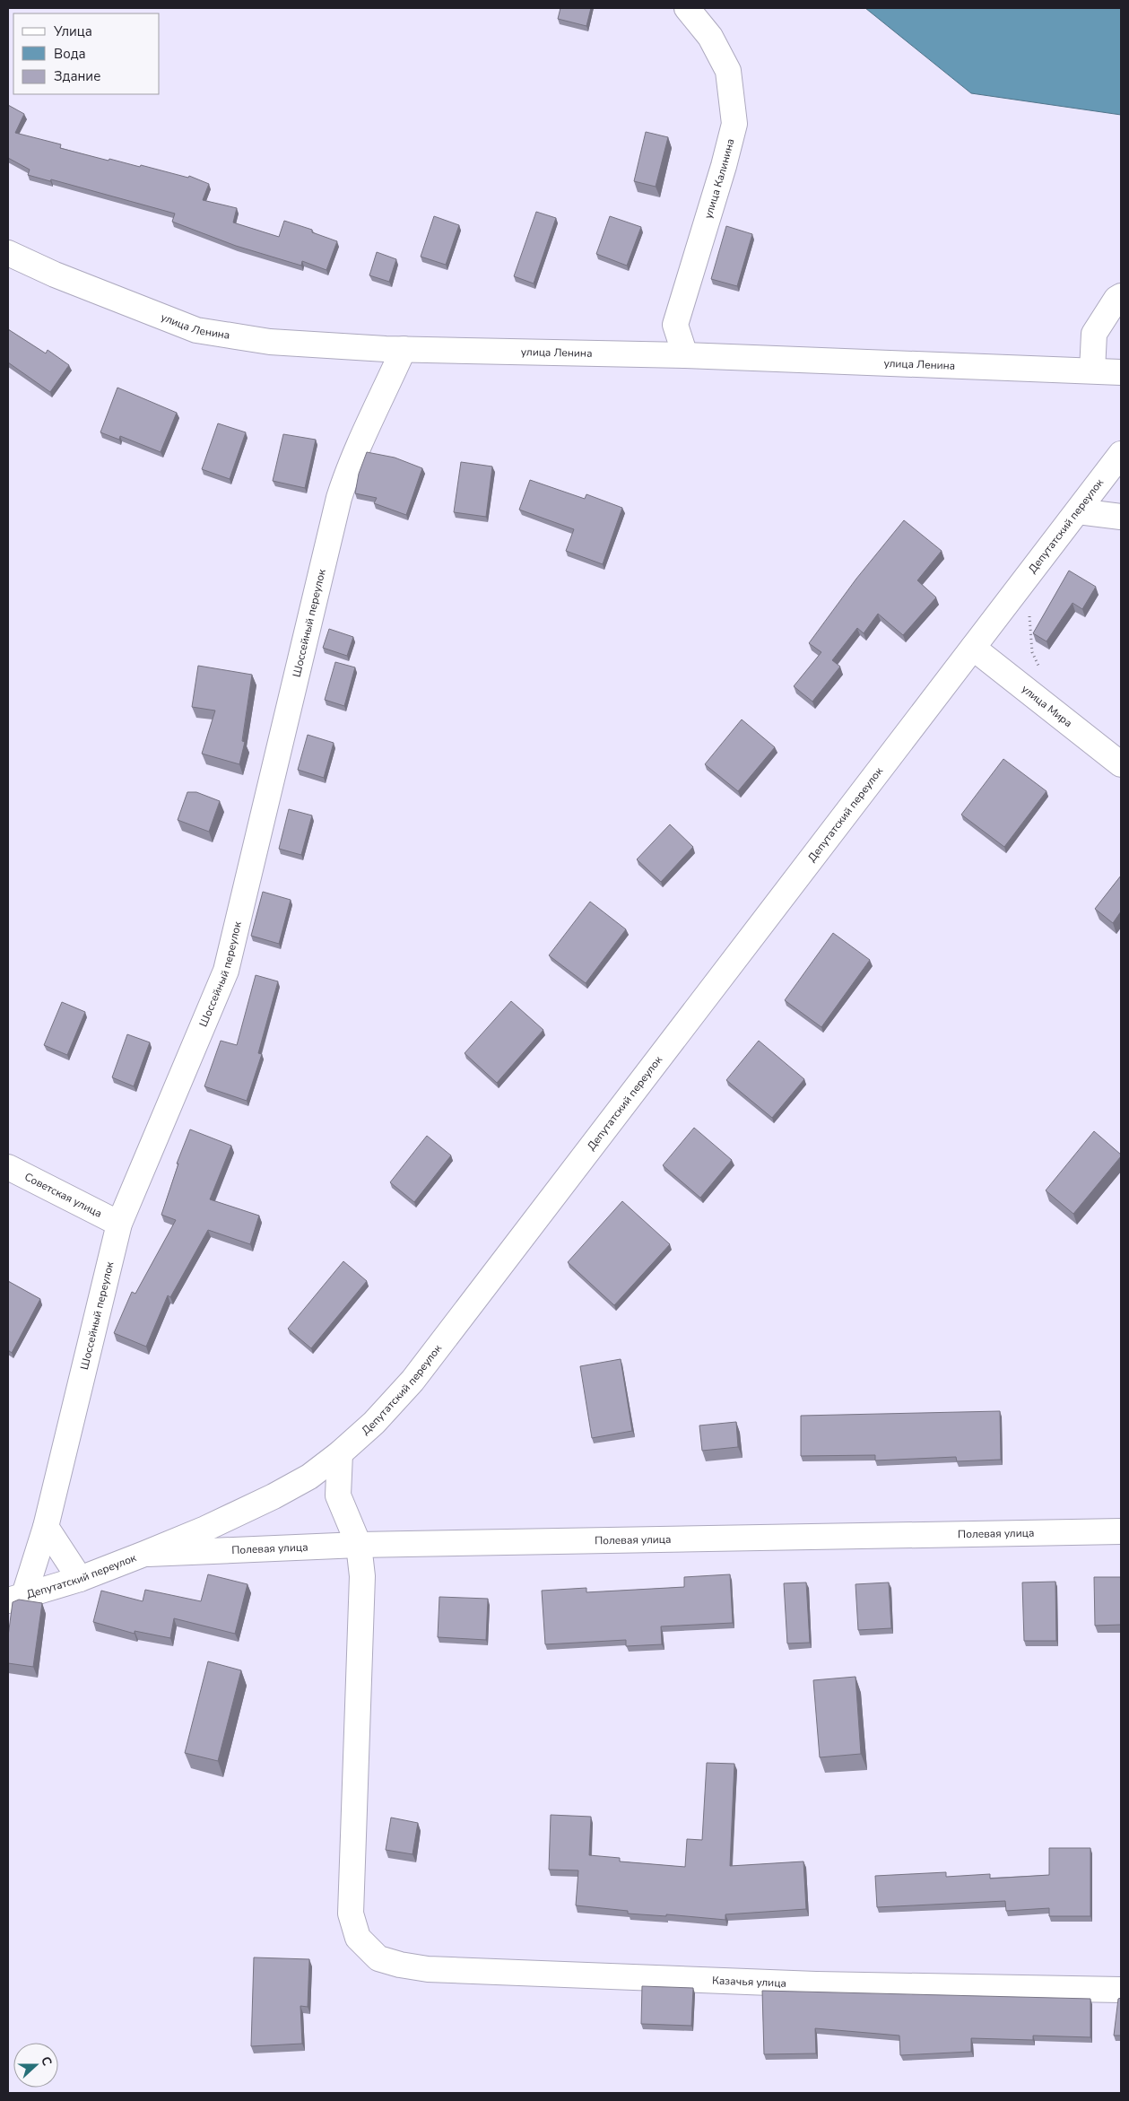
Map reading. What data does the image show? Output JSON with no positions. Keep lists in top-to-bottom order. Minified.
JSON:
{"streets":{"street":["улица Калинина","улица Ленина","Депутатский переулок","Шоссейный переулок","улица Мира","Советская улица","Полевая улица","Казачья улица"]},"crossings":[["улица Калинина","улица Ленина"],["улица Ленина","Шоссейный переулок"],["Депутатский переулок","Шоссейный переулок"],["Депутатский переулок","улица Мира"],["Депутатский переулок","Полевая улица"],["Шоссейный переулок","Советская улица"],["Полевая улица","Казачья улица"]],"legend":["Улица","Вода","Здание"],"north":"right"}
